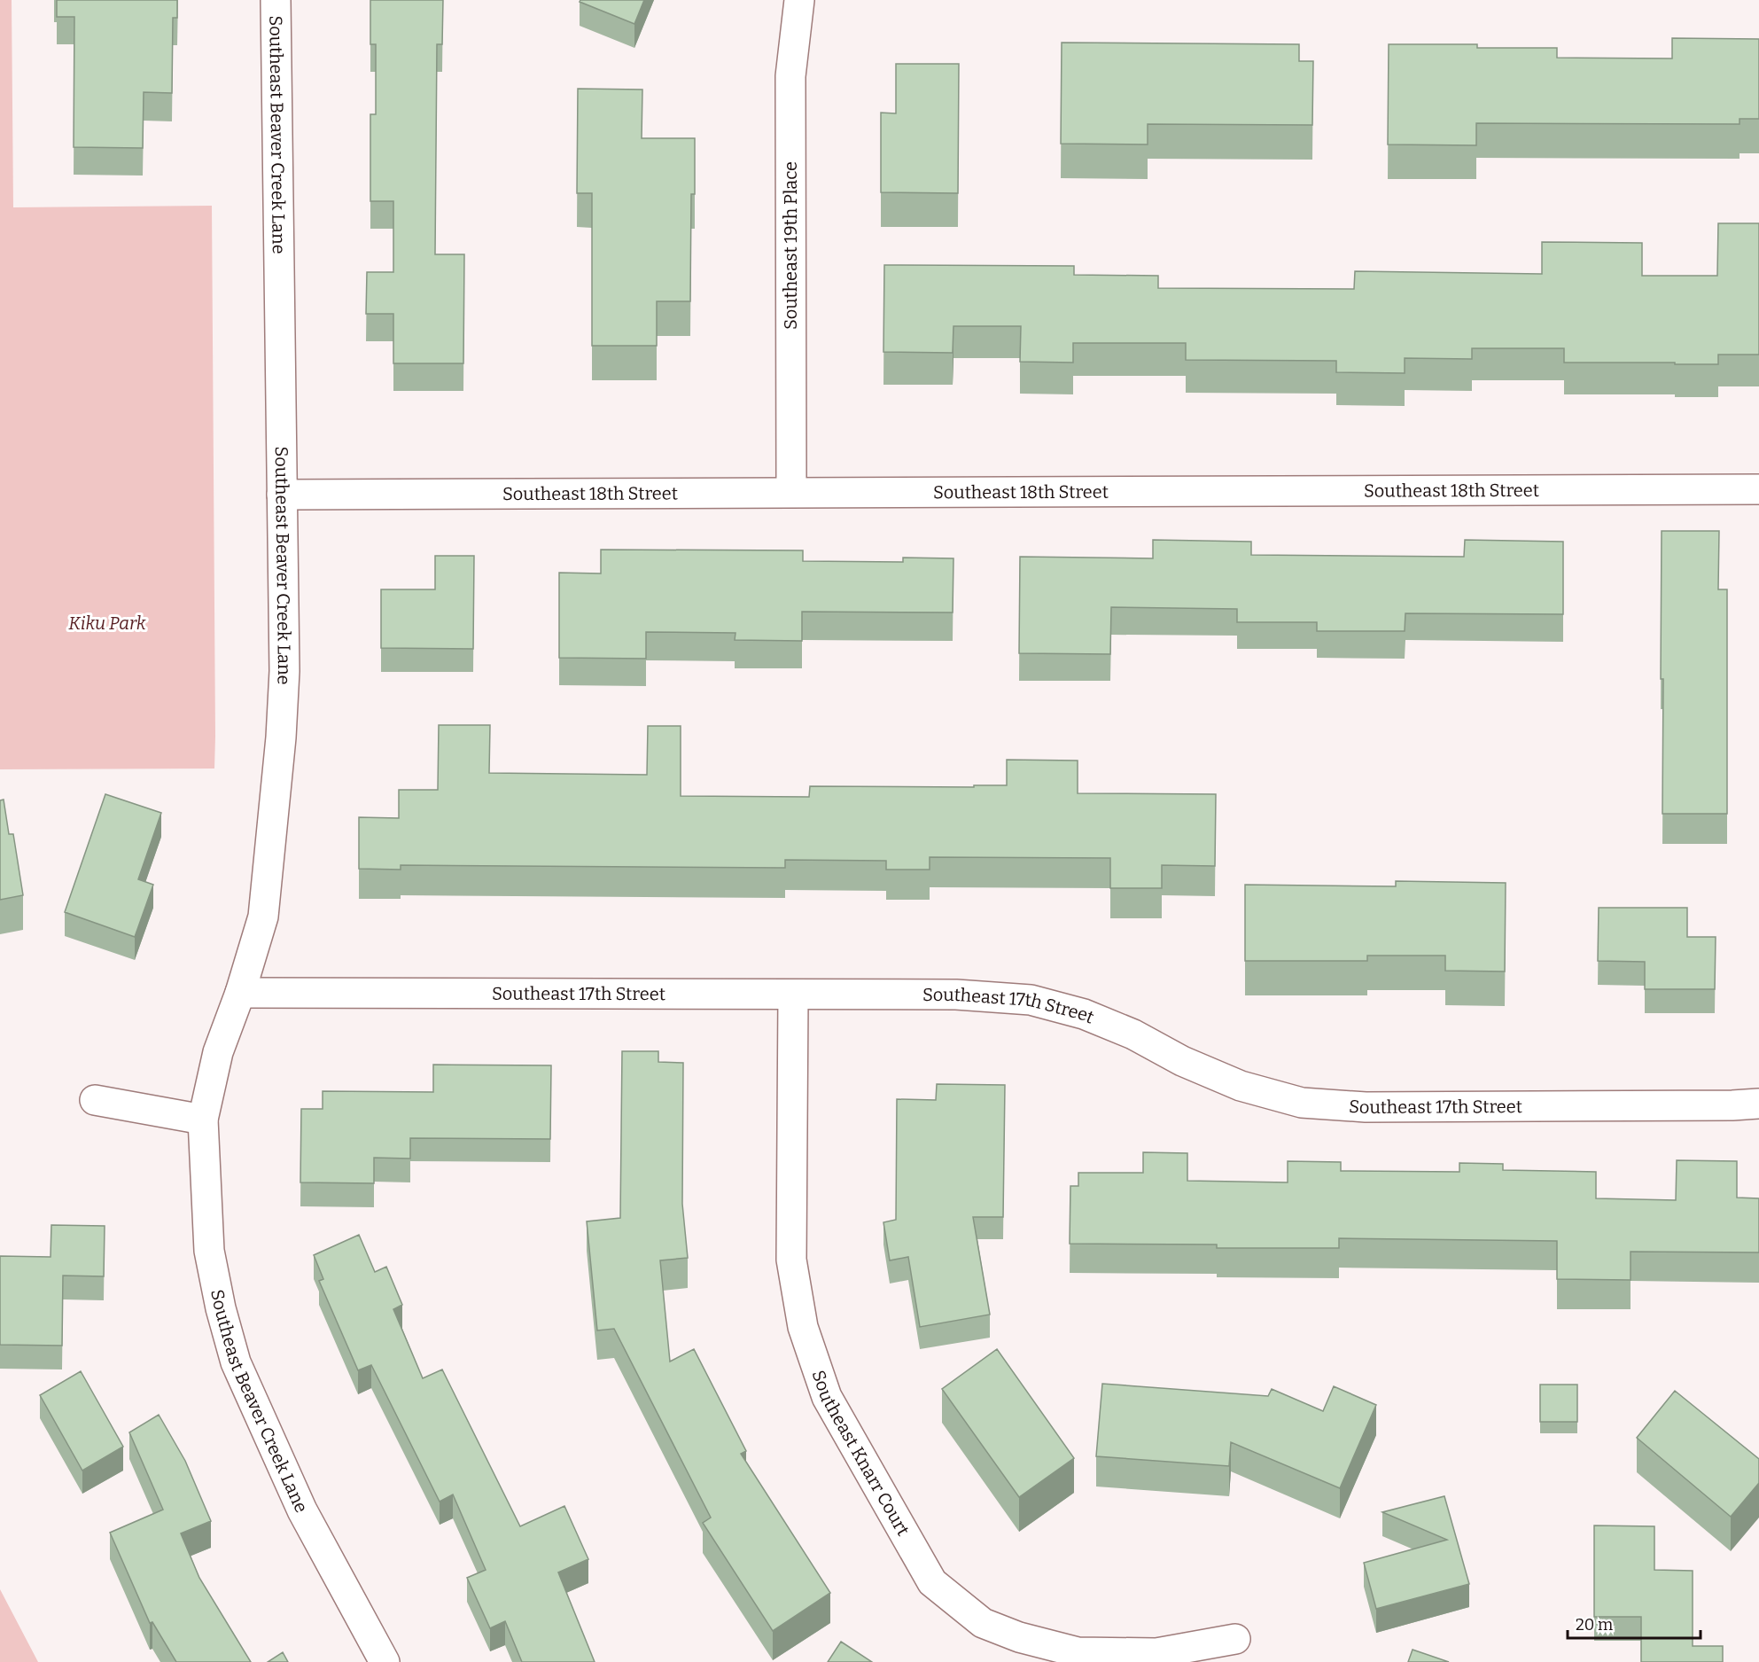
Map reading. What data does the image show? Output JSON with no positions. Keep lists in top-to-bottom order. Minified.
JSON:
{"streets":{"street":["Southeast Beaver Creek Lane","Southeast 19th Place","Southeast 18th Street","Southeast 17th Street","Southeast Knarr Court"]},"crossings":[["Southeast Beaver Creek Lane","Southeast 18th Street"],["Southeast Beaver Creek Lane","Southeast 17th Street"],["Southeast 19th Place","Southeast 18th Street"],["Southeast 17th Street","Southeast Knarr Court"]],"parks":["Kiku Park"],"scale_bar":"20 m"}
